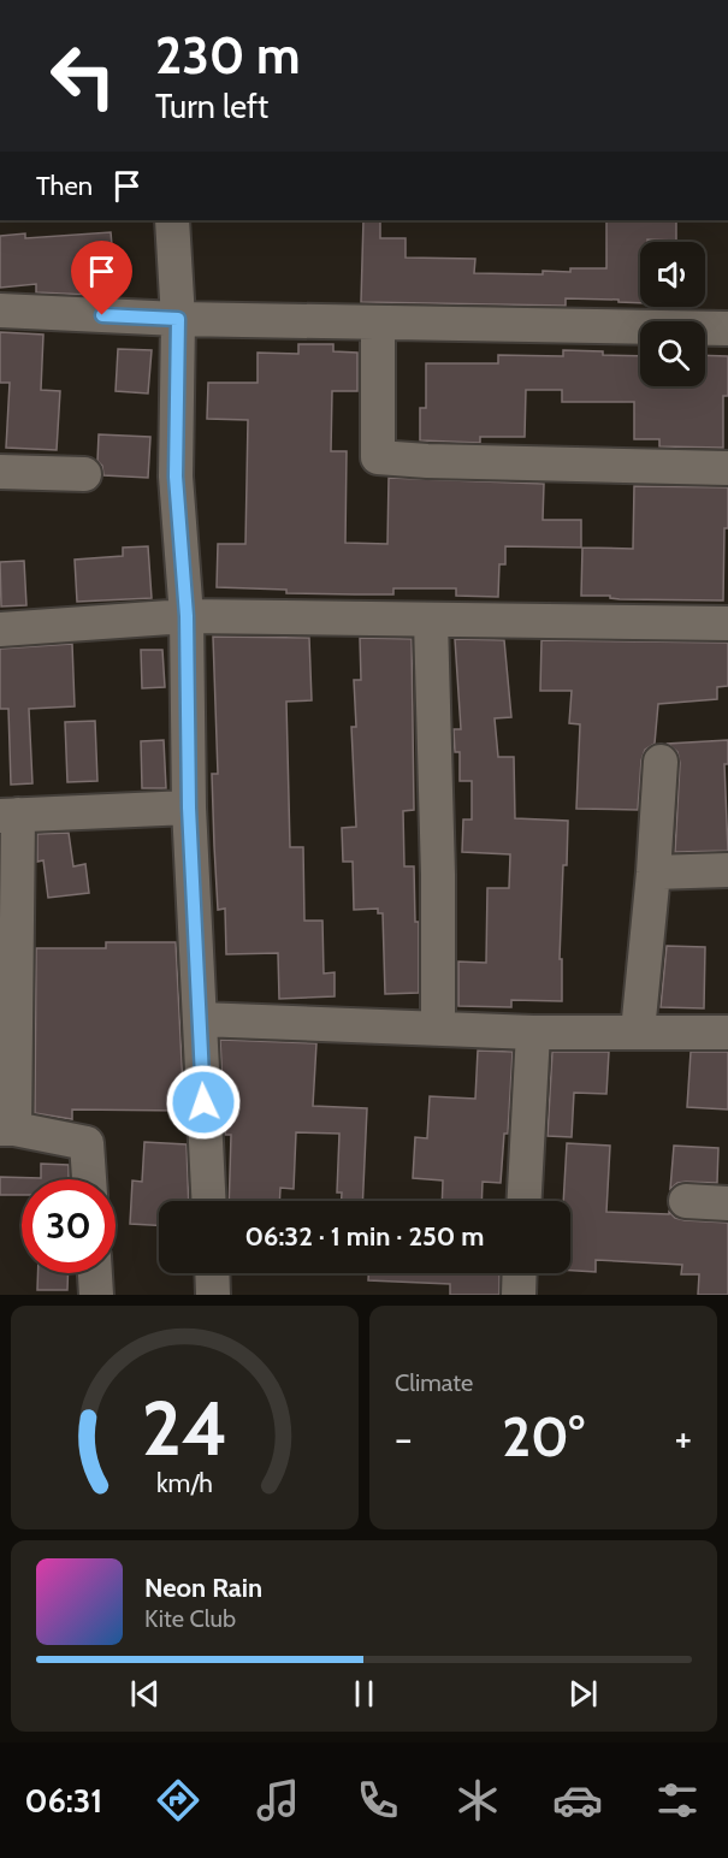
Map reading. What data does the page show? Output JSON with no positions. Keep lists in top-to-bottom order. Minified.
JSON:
{"page":{"turn":["230 m","Turn left"],"then":"Then","limit":"30","trip":"06:32 · 1 min · 250 m","tile":"Climate","heat":["−","20°","+"],"song":["Neon Rain","Kite Club"],"tabs":"06:31","gauge":["24","km/h"]}}
